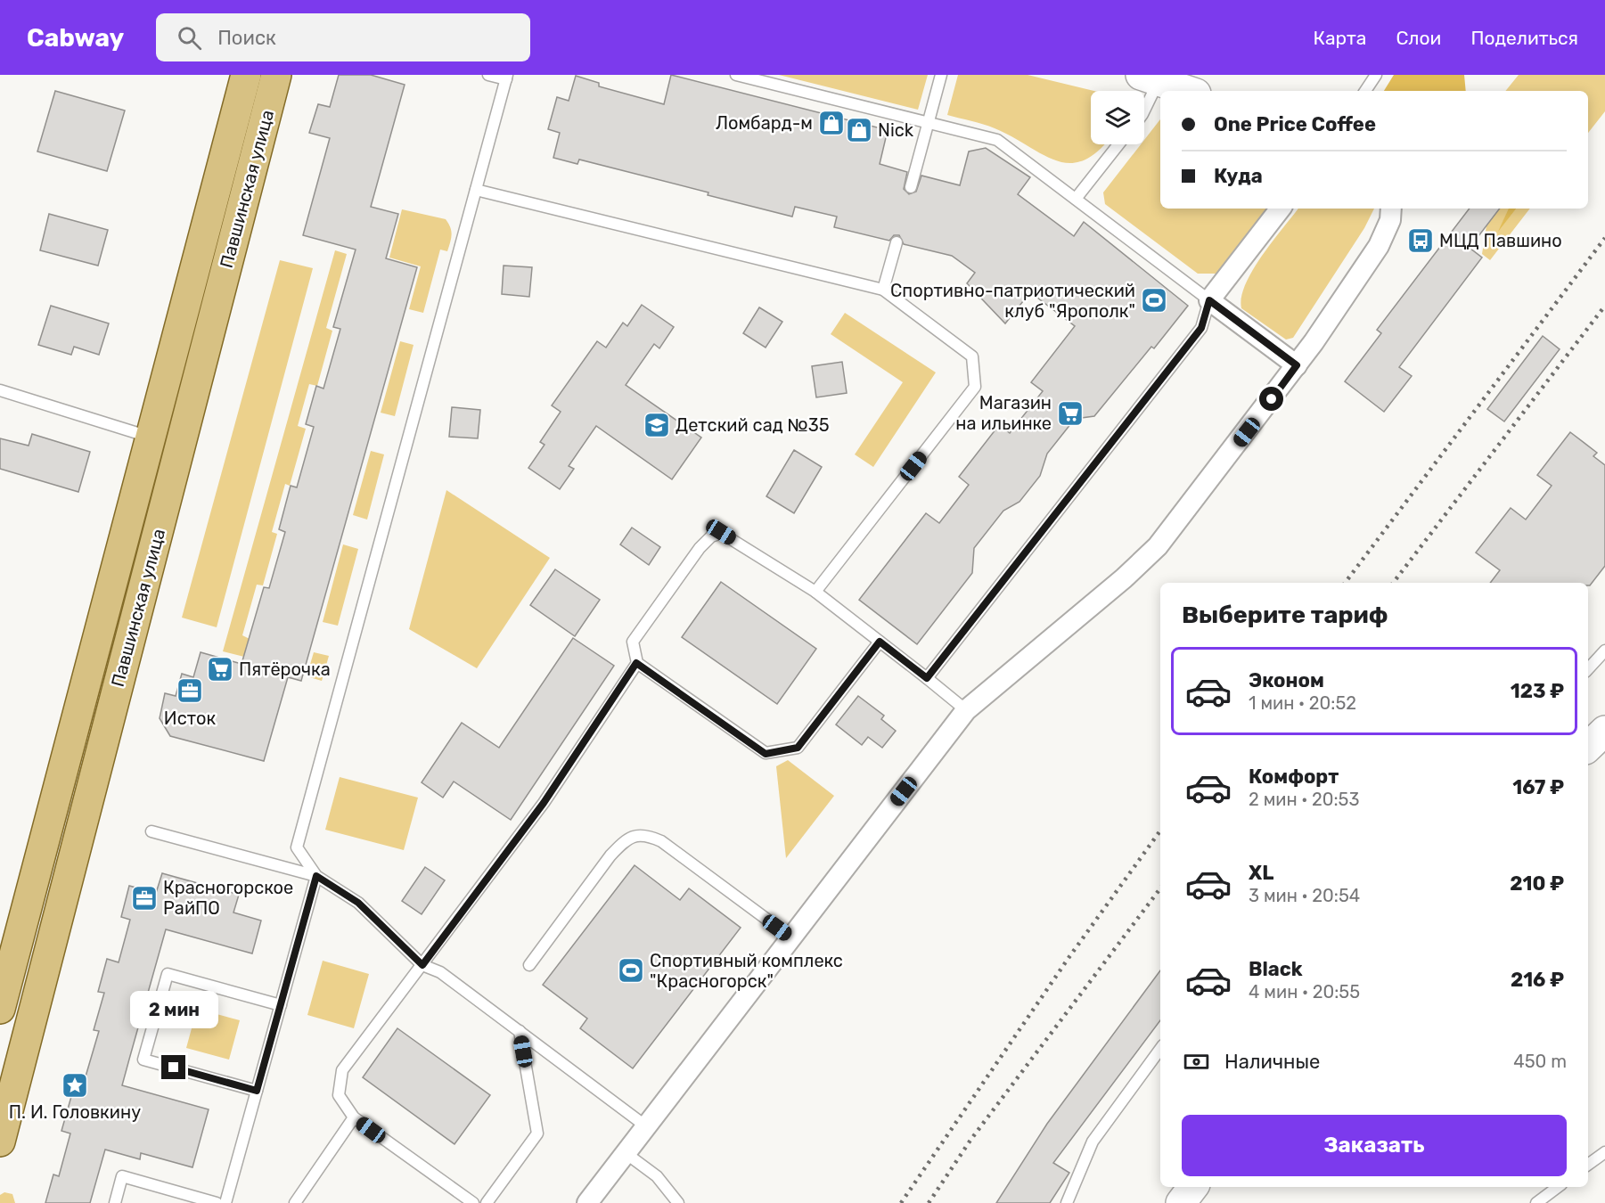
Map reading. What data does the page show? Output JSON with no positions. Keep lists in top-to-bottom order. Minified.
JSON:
{"streets":{"main road":["Павшинская улица"]},"places":{"shop":["Ломбард-м","Nick"],"bus stop":["МЦД Павшино"],"sports":["Спортивно-патриотический клуб \"Ярополк\"","Спортивный комплекс \"Красногорск\""],"supermarket":["Магазин на ильинке","Пятёрочка"],"school or university":["Детский сад №35"],"office":["Исток","Красногорское РайПО"],"place":["П. И. Головкину"]},"page":{"header":"Cabway","search":"Поиск","nav":["Карта","Слои","Поделиться"],"banner":["One Price Coffee","Куда"],"heading":"Выберите тариф","list":[{"name":"Эконом","note":"1 мин · 20:52","value":"123 ₽"},{"name":"Комфорт","note":"2 мин · 20:53","value":"167 ₽"},{"name":"XL","note":"3 мин · 20:54","value":"210 ₽"},{"name":"Black","note":"4 мин · 20:55","value":"216 ₽"}],"bubble":"2 мин","pay":["Наличные","450 m"],"buttons":"Заказать"}}
